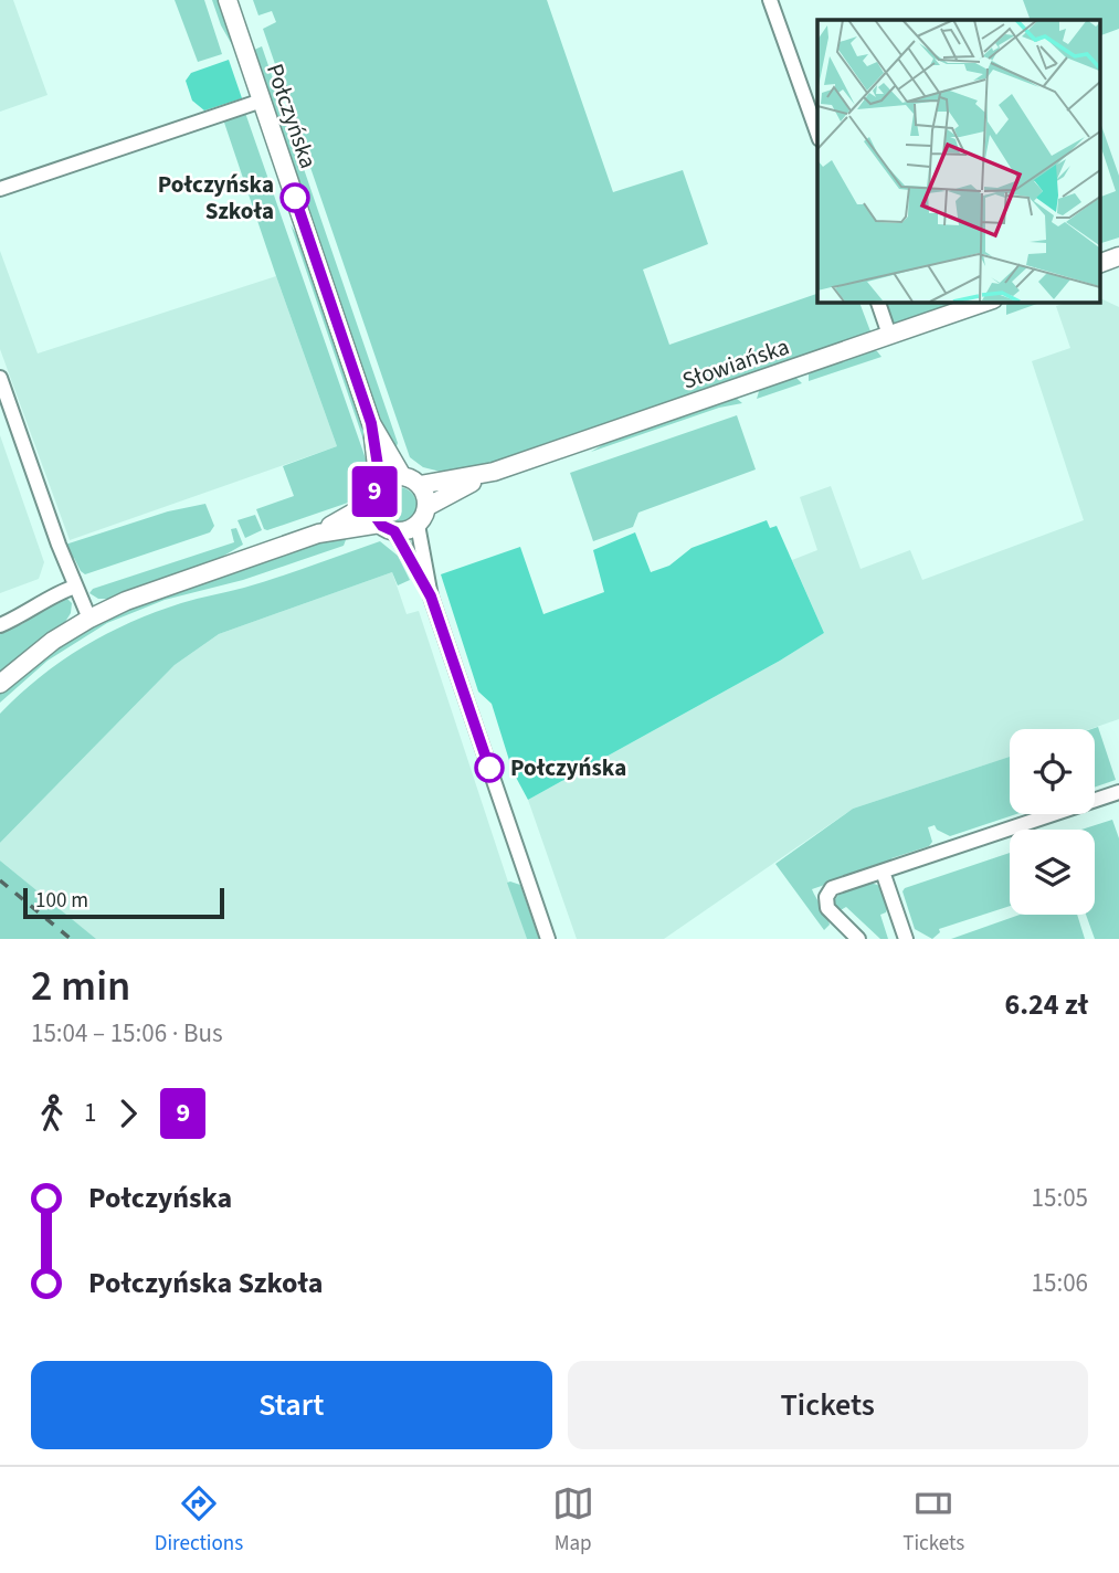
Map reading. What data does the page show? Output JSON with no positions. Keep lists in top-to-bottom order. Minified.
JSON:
{"streets":{"main road":["Połczyńska","Słowiańska"]},"crossings":[["Połczyńska","Słowiańska"]],"places":["Połczyńska Szkoła","Połczyńska"],"lines":["bus line 9"],"scale_bar":"100 m","page":{"on_map":"9","scale":"100 m","heading":["2 min","15:04 – 15:06 · Bus","6.24 zł"],"legs":["1","9"],"list":[{"name":"Połczyńska","value":"15:05"},{"name":"Połczyńska Szkoła","value":"15:06"}],"buttons":["Start","Tickets"],"tabs":["Directions","Map","Tickets"]}}
